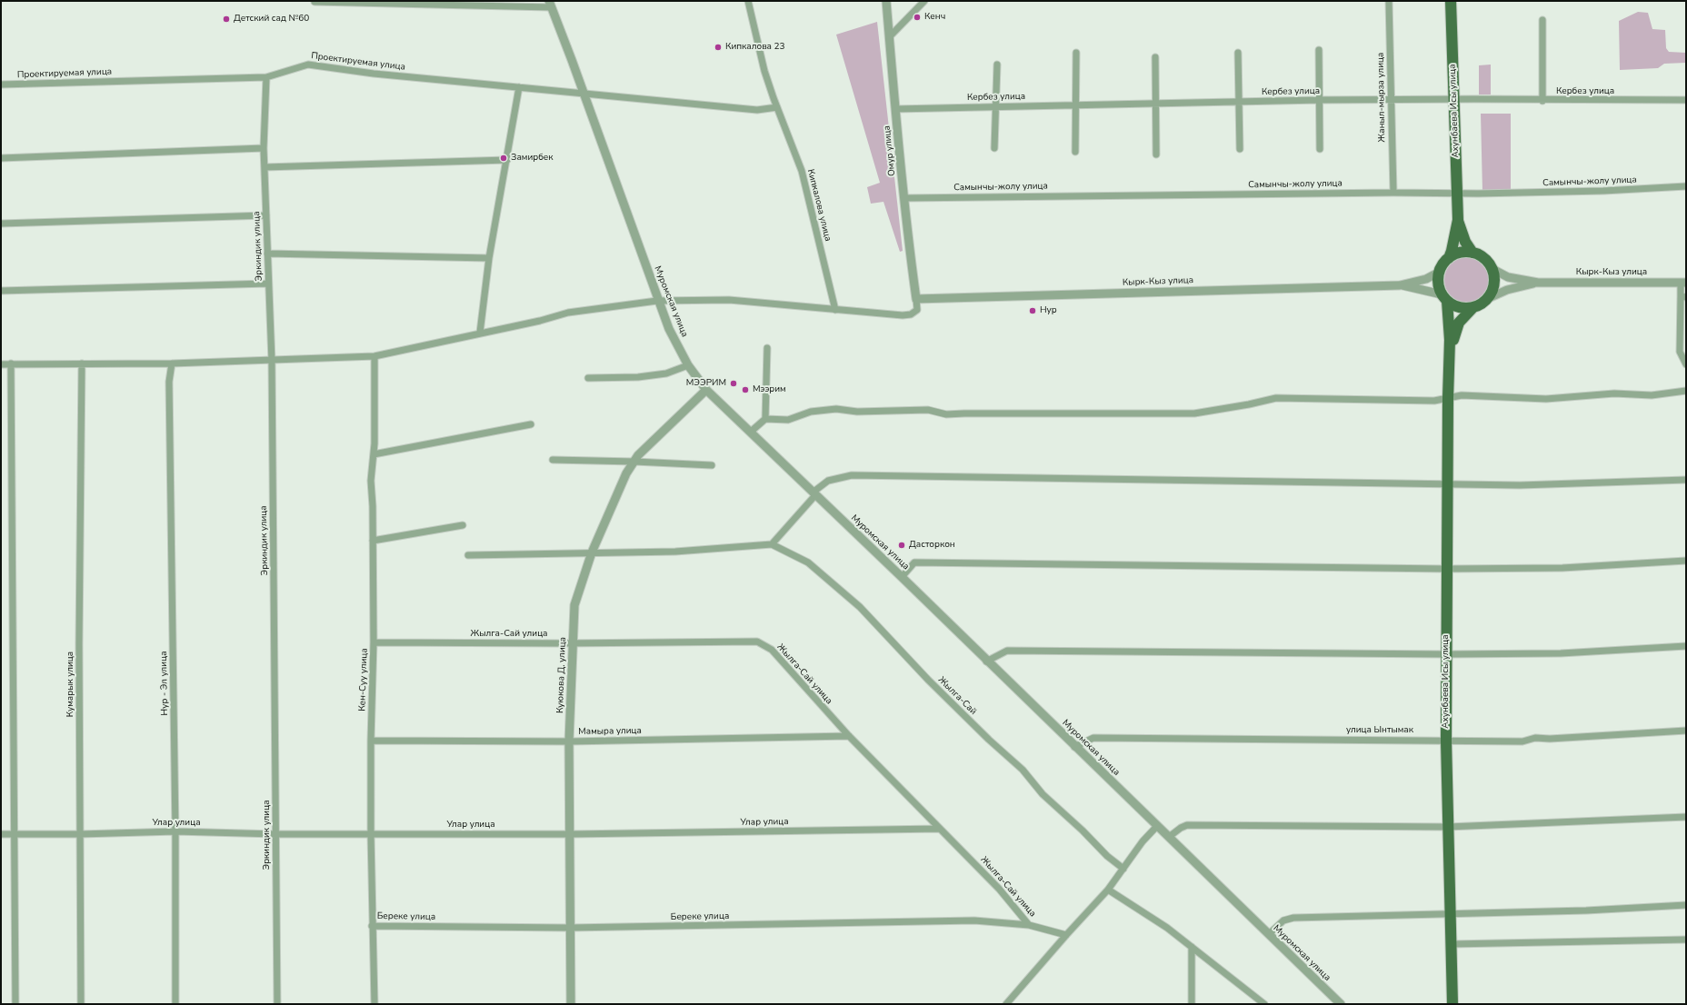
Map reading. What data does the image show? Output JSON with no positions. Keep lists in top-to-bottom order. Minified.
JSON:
{"streets":{"main road":["Ахунбаева Исы улица"],"street":["Проектируемая улица","Кербез улица","Жаныл-мырза улица","Омур улица","Самынчы-жолу улица","Кипкалова улица","Эркиндик улица","Кырк-Кыз улица","Муромская улица","Жылга-Сай улица","Куюкова Д. улица","Кен-Суу улица","Нур - Эл улица","Кумарык улица","Жылга-Сай","улица Ынтымак","Мамыра улица","Улар улица","Береке улица"]},"crossings":[["Проектируемая улица","Эркиндик улица"],["Проектируемая улица","Муромская улица"],["Кербез улица","Жаныл-мырза улица"],["Кербез улица","Ахунбаева Исы улица"],["Кербез улица","Омур улица"],["Жаныл-мырза улица","Самынчы-жолу улица"],["Ахунбаева Исы улица","Самынчы-жолу улица"],["Ахунбаева Исы улица","Кырк-Кыз улица"],["Ахунбаева Исы улица","улица Ынтымак"],["Омур улица","Самынчы-жолу улица"],["Омур улица","Кырк-Кыз улица"],["Эркиндик улица","Улар улица"],["Муромская улица","Куюкова Д. улица"],["Муромская улица","улица Ынтымак"],["Жылга-Сай улица","Куюкова Д. улица"],["Жылга-Сай улица","Кен-Суу улица"],["Жылга-Сай улица","Мамыра улица"],["Жылга-Сай улица","Улар улица"],["Жылга-Сай улица","Береке улица"],["Куюкова Д. улица","Мамыра улица"],["Куюкова Д. улица","Улар улица"],["Куюкова Д. улица","Береке улица"],["Кен-Суу улица","Мамыра улица"],["Кен-Суу улица","Улар улица"],["Кен-Суу улица","Береке улица"],["Нур - Эл улица","Улар улица"],["Кумарык улица","Улар улица"]],"places":["Кенч","Детский сад №60","Кипкалова 23","Замирбек","Нур","МЭЭРИМ","Мээрим","Дасторкон"]}
